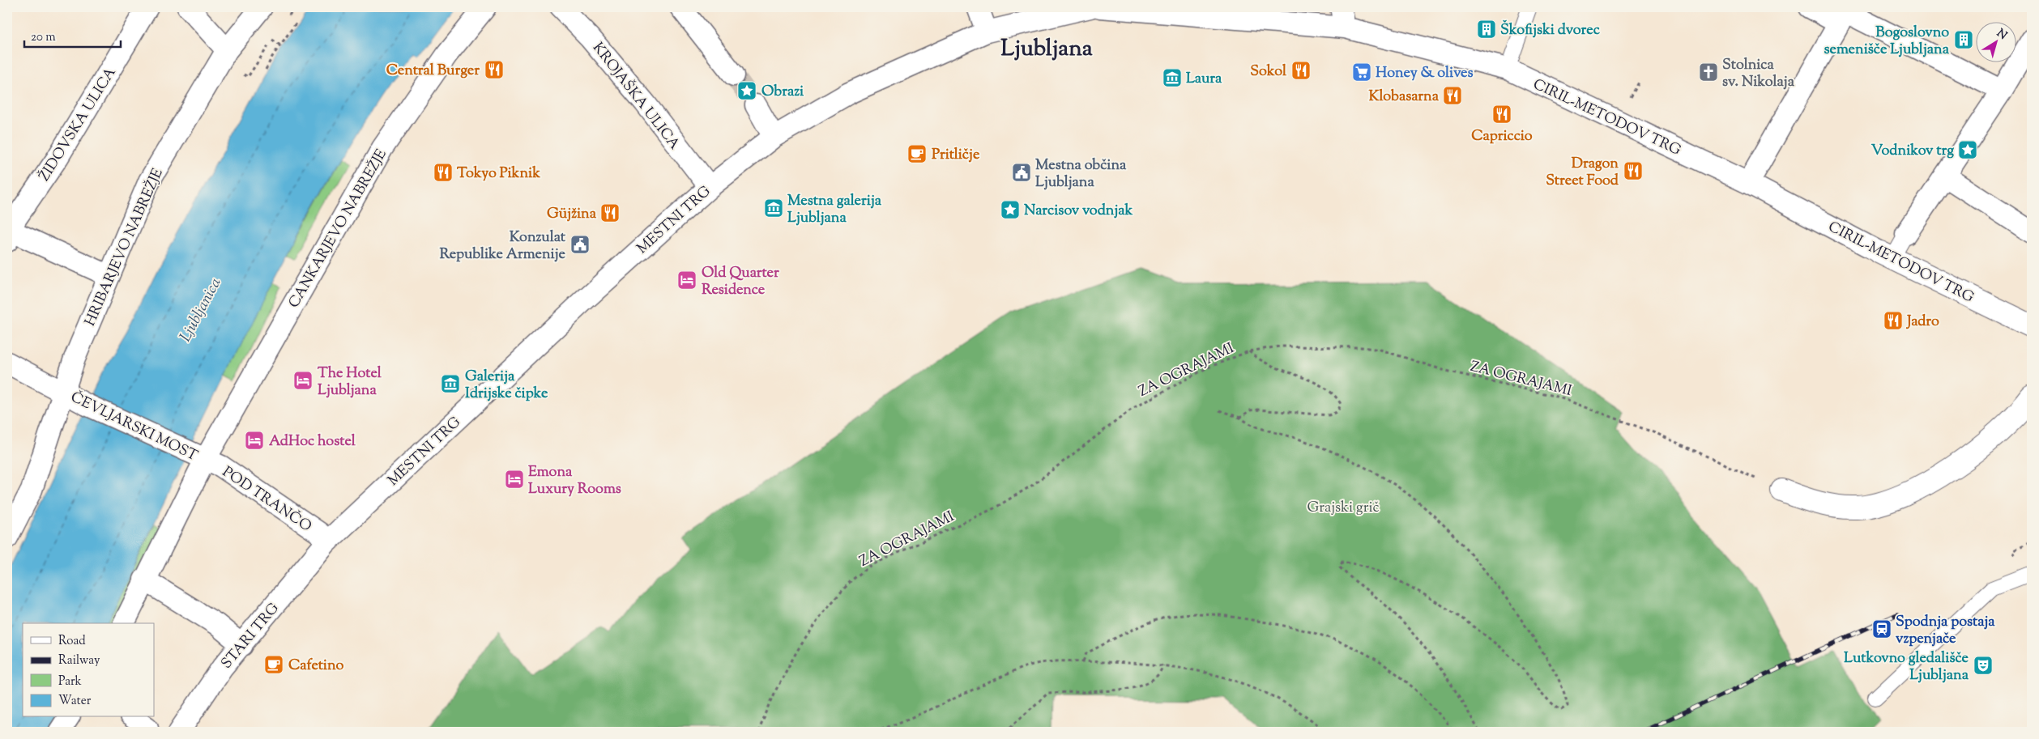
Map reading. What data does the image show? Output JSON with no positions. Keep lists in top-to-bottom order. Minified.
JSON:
{"streets":{"street":["KROJAŠKA ULICA","CIRIL-METODOV TRG","ŽIDOVSKA ULICA","MESTNI TRG","CANKARJEVO NABREŽJE","HRIBARJEVO NABREŽJE","ČEVLJARSKI MOST","POD TRANČO","STARI TRG"],"path":["ZA OGRAJAMI"]},"crossings":[["KROJAŠKA ULICA","MESTNI TRG"],["MESTNI TRG","POD TRANČO"],["MESTNI TRG","STARI TRG"],["CANKARJEVO NABREŽJE","ČEVLJARSKI MOST"],["CANKARJEVO NABREŽJE","POD TRANČO"],["HRIBARJEVO NABREŽJE","ČEVLJARSKI MOST"],["ČEVLJARSKI MOST","POD TRANČO"],["POD TRANČO","STARI TRG"]],"districts":["Ljubljana"],"water":["Ljubljanica"],"parks":["Grajski grič"],"places":{"building":["Škofijski dvorec","Bogoslovno semenišče Ljubljana"],"restaurant":["Central Burger","Sokol","Klobasarna","Capriccio","Dragon Street Food","Tokyo Piknik","Güjžina","Jadro"],"supermarket":["Honey & olives"],"church":["Stolnica sv. Nikolaja"],"museum":["Laura","Mestna galerija Ljubljana","Galerija Idrijske čipke"],"place":["Obrazi","Vodnikov trg","Narcisov vodnjak"],"cafe":["Pritličje","Cafetino"],"public building":["Mestna občina Ljubljana","Konzulat Republike Armenije"],"hotel":["Old Quarter Residence","The Hotel Ljubljana","AdHoc hostel","Emona Luxury Rooms"],"station":["Spodnja postaja vzpenjače"],"theatre":["Lutkovno gledališče Ljubljana"]},"legend":["Road","Railway","Park","Water"],"scale_bar":"20 m","north":"top right"}
